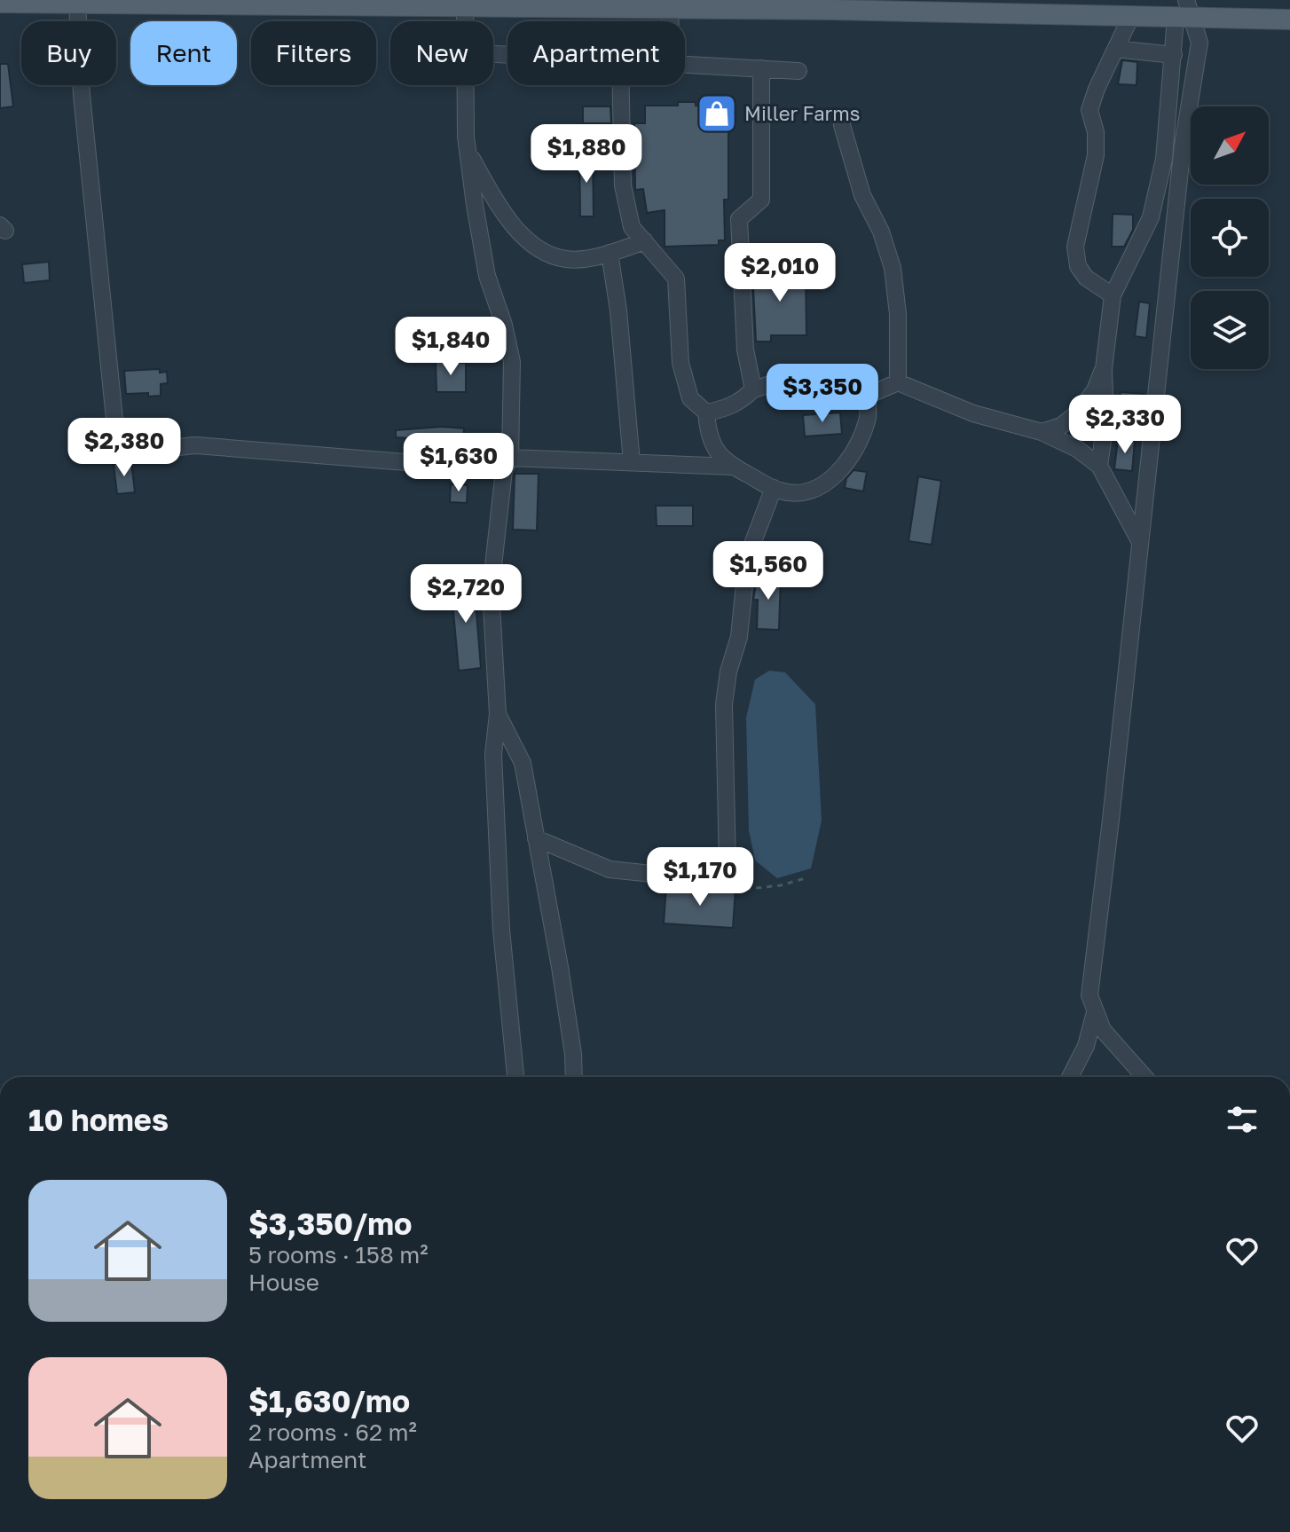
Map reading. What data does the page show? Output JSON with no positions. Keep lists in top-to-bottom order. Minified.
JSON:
{"places":{"shop":["Miller Farms"]},"north":"top right","page":{"chip":["Buy","Rent","Filters","New","Apartment"],"price":["$1,880","$2,010","$1,840","$3,350","$2,330","$2,380","$1,630","$1,560","$2,720","$1,170"],"heading":"10 homes","list":[{"name":"$3,350/mo","note":"5 rooms · 158 m² · House"},{"name":"$1,630/mo","note":"2 rooms · 62 m² · Apartment"}]}}
